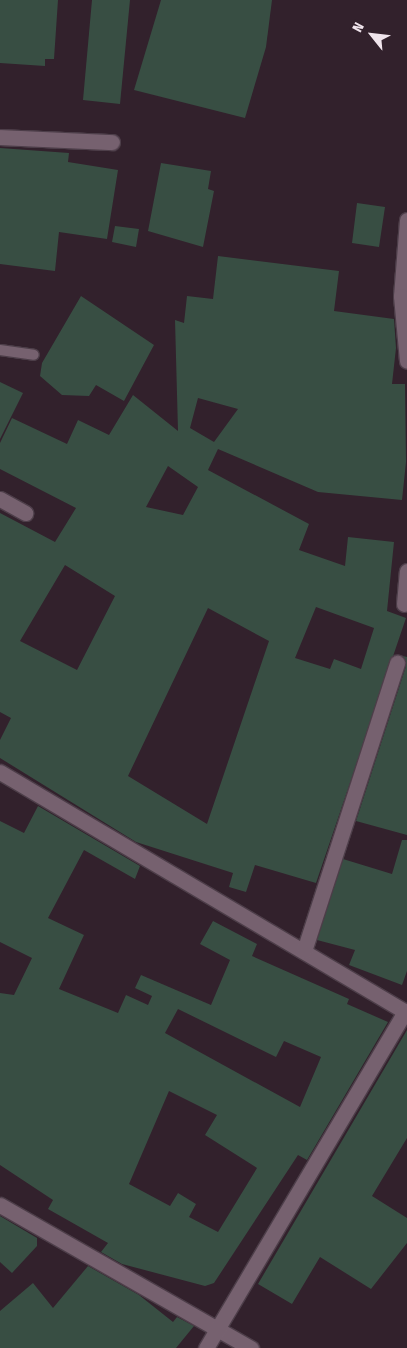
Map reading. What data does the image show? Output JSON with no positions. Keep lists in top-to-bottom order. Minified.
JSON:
{"north":"top left"}
